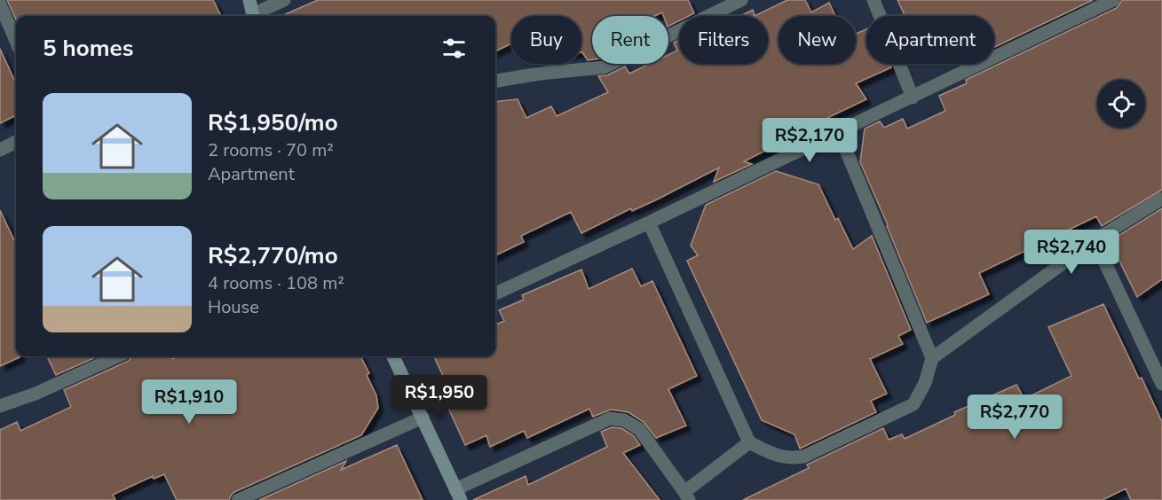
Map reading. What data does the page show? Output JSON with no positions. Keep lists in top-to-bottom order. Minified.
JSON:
{"page":{"chip":["Buy","Rent","Filters","New","Apartment"],"heading":"5 homes","list":[{"name":"R$1,950/mo","note":"2 rooms · 70 m² · Apartment"},{"name":"R$2,770/mo","note":"4 rooms · 108 m² · House"}],"price":["R$2,170","R$2,740","R$1,950","R$1,910","R$2,770"]}}
